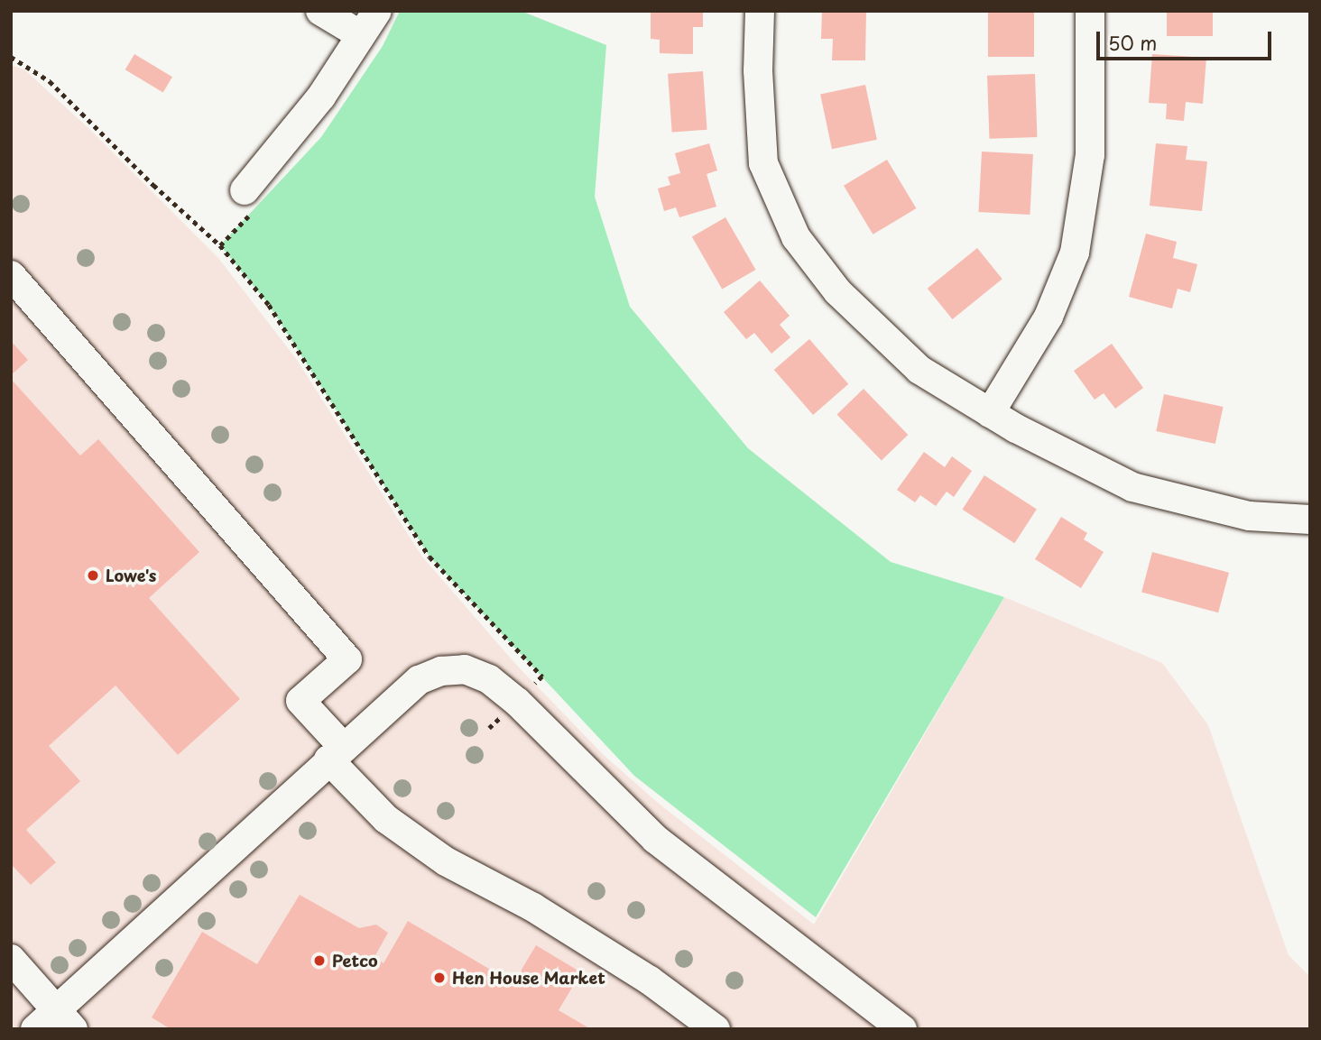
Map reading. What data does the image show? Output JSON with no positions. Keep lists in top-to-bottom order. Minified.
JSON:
{"places":["Lowe's","Petco","Hen House Market"],"scale_bar":"50 m"}
